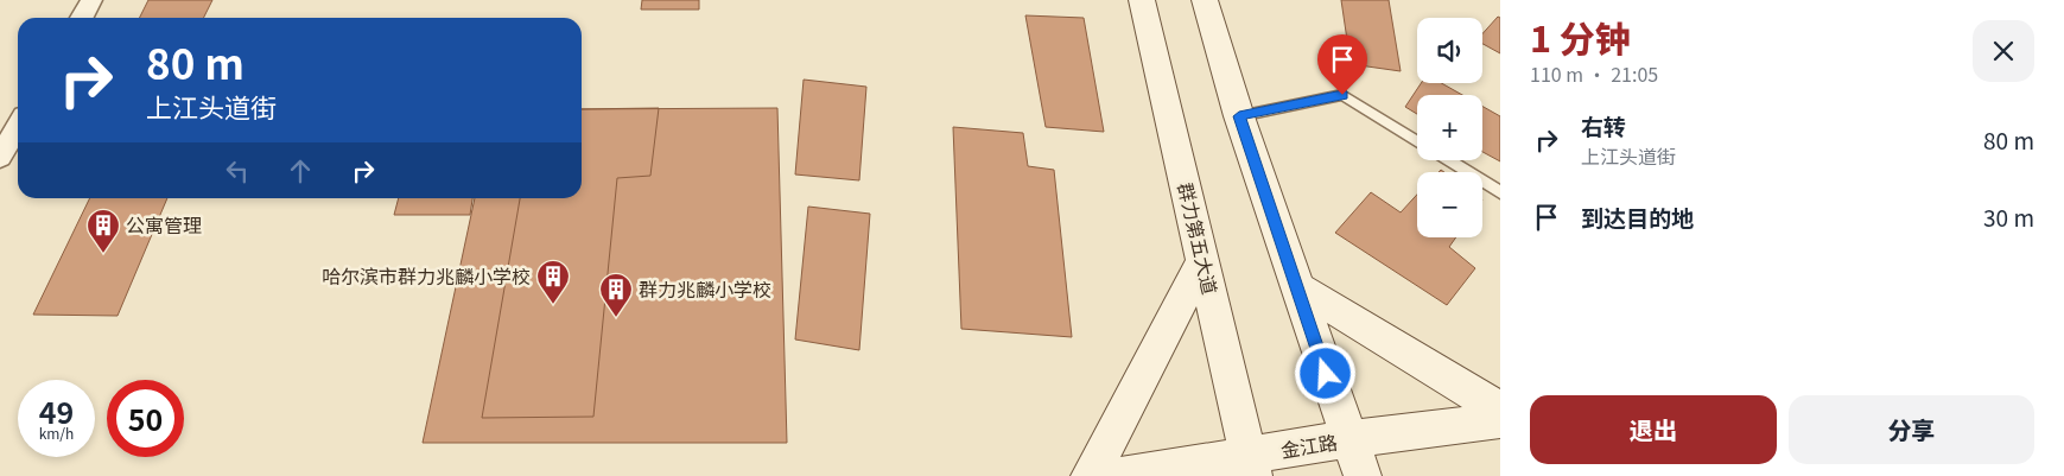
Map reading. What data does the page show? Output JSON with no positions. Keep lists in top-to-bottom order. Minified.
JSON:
{"streets":{"main road":["群力第五大道","金江路"]},"crossings":[["群力第五大道","金江路"]],"places":{"building":["公寓管理","哈尔滨市群力兆麟小学校","群力兆麟小学校"]},"page":{"heading":["1 分钟","110 m · 21:05"],"map_buttons":["+","−"],"turn":["80 m","上江头道街"],"list":[{"name":"右转","note":"上江头道街","value":"80 m"},{"name":"到达目的地","value":"30 m"}],"speed":"49 km/h","limit":"50","buttons":["退出","分享"]}}
